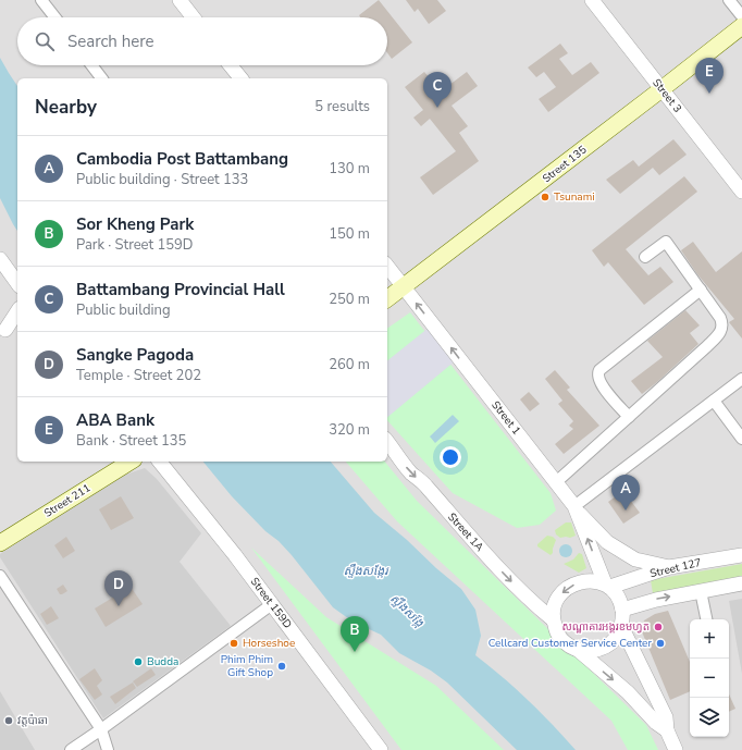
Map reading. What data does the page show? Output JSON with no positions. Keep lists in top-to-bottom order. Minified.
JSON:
{"streets":{"main road":["Street 135","Street 211"],"street":["Street 3","Street 1","Street 1A","Street 127","Street 159D"]},"crossings":[["Street 3","Street 135"],["Street 135","Street 1"],["Street 1","Street 1A"],["Street 1","Street 127"],["Street 1A","Street 127"]],"one_way":["Street 1","Street 1A"],"water":["ស្ទឹងសង្កែរ","ស្ទឹងសង្កែ"],"places":["Tsunami","សណ្ឋាគារអង្គរខមហ្វត","Horseshoe","Cellcard Customer Service Center","Budda","Phim Phim Gift Shop","វត្តប៉ាឆា"],"page":{"search":"Search here","pins":["E","C","A","D","B"],"heading":["Nearby","5 results"],"list":[{"mark":"A","name":"Cambodia Post Battambang","note":"Public building · Street 133","value":"130 m"},{"mark":"B","name":"Sor Kheng Park","note":"Park · Street 159D","value":"150 m"},{"mark":"C","name":"Battambang Provincial Hall","note":"Public building","value":"250 m"},{"mark":"D","name":"Sangke Pagoda","note":"Temple · Street 202","value":"260 m"},{"mark":"E","name":"ABA Bank","note":"Bank · Street 135","value":"320 m"}],"map_buttons":["+","−"]}}
